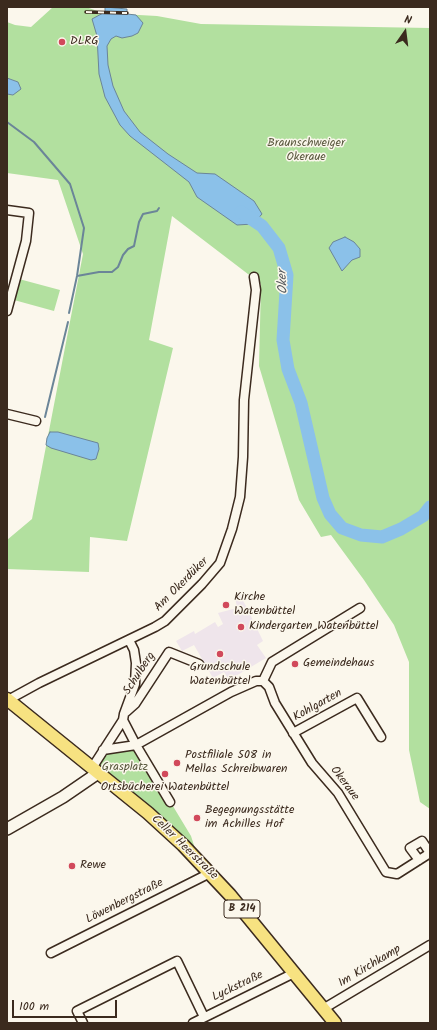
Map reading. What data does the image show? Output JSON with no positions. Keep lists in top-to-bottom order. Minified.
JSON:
{"streets":{"main road":["Celler Heerstraße","B 214"],"street":["Am Okerdüker","Schulberg","Kohlgarten","Okeraue","Löwenbergstraße","Im Kirchkamp","Lyckstraße"]},"crossings":[["Am Okerdüker","Schulberg"],["Am Okerdüker","Celler Heerstraße"],["Kohlgarten","Okeraue"],["Celler Heerstraße","Löwenbergstraße"],["Celler Heerstraße","Im Kirchkamp"],["Celler Heerstraße","Lyckstraße"]],"water":["Oker"],"parks":["Braunschweiger Okeraue","Grasplatz"],"places":["DLRG","Kirche Watenbüttel","Kindergarten Watenbüttel","Grundschule Watenbüttel","Gemeindehaus","Postfiliale 508 in Mellas Schreibwaren","Ortsbücherei Watenbüttel","Begegnungsstätte im Achilles Hof","Rewe"],"scale_bar":"100 m","north":"top"}
